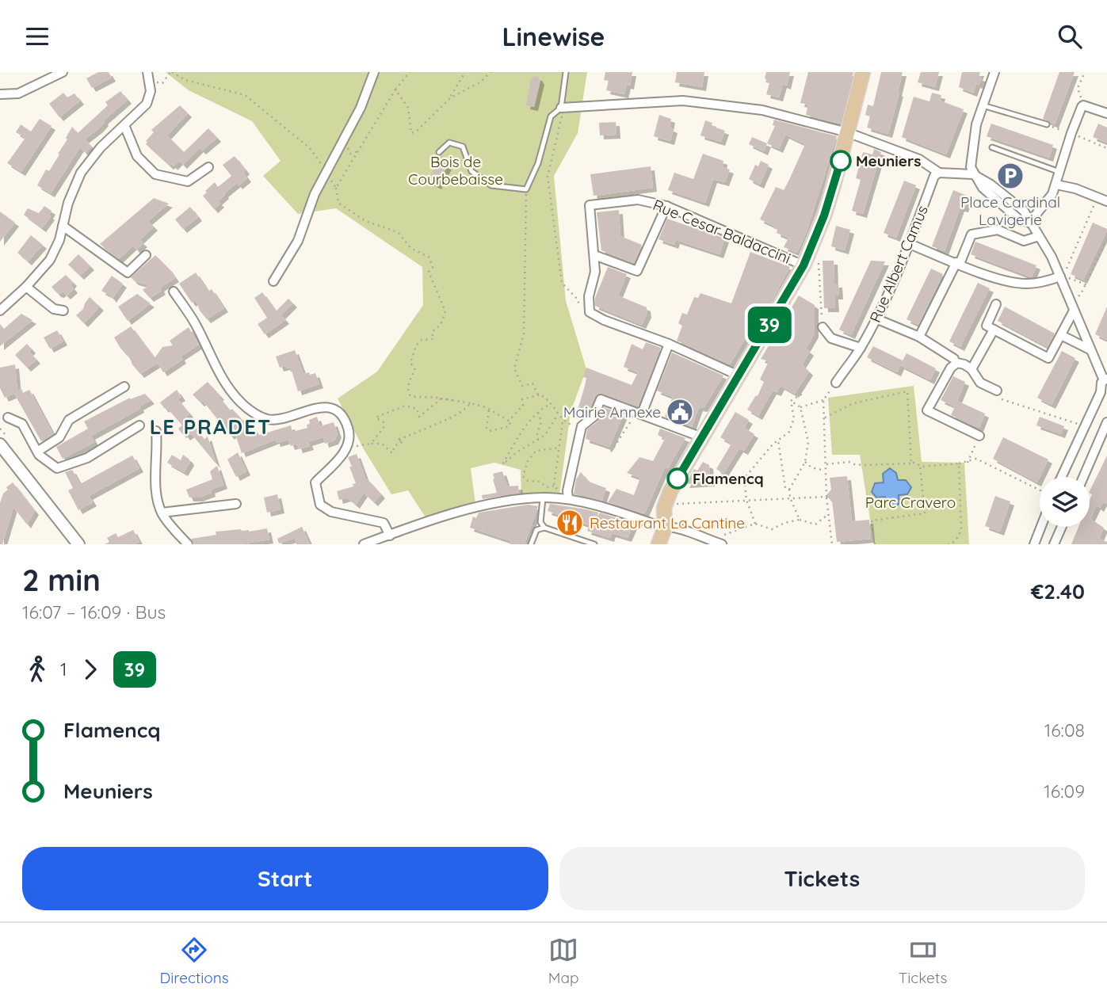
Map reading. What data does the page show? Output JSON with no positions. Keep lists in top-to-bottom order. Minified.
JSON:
{"streets":{"street":["Rue Cesar Baldaccini","Rue Albert Camus"]},"districts":["LE PRADET"],"parks":["Bois de Courbebaisse","Parc Cravero"],"places":{"other":["Meuniers","Flamencq"],"parking":["Place Cardinal Lavigerie"],"public building":["Mairie Annexe"],"restaurant":["Restaurant La Cantine"]},"lines":["bus line 39"],"page":{"header":"Linewise","on_map":"39","heading":["2 min","16:07 – 16:09 · Bus","€2.40"],"legs":["1","39"],"list":[{"name":"Flamencq","value":"16:08"},{"name":"Meuniers","value":"16:09"}],"buttons":["Start","Tickets"],"tabs":["Directions","Map","Tickets"]}}
